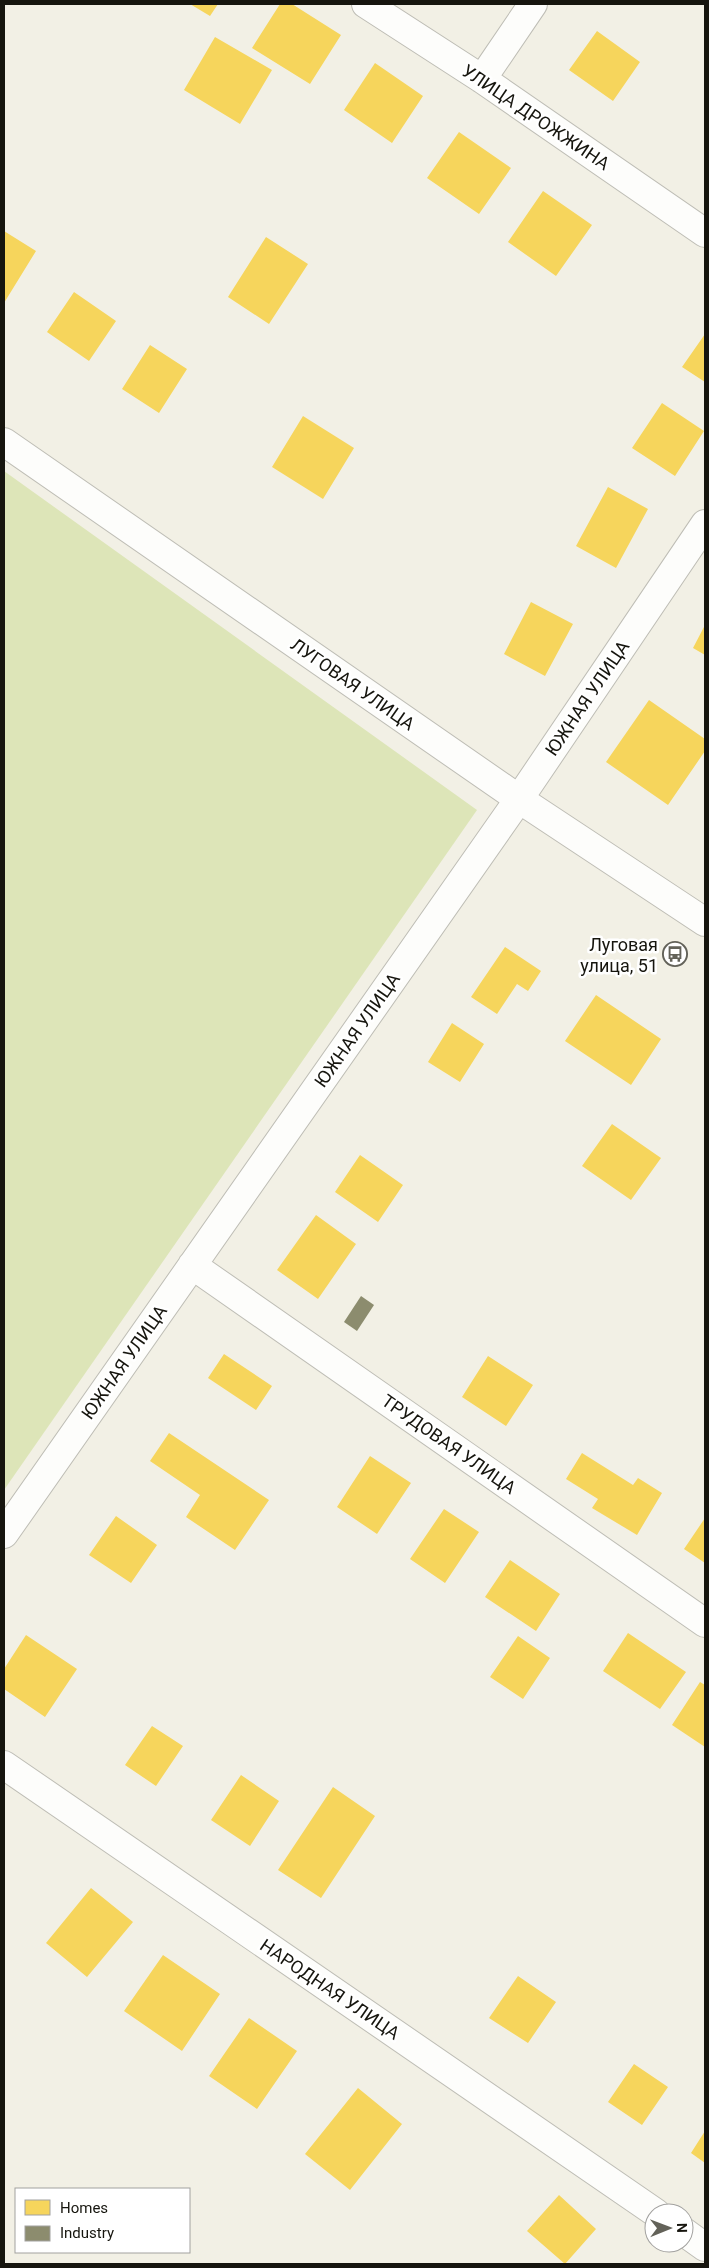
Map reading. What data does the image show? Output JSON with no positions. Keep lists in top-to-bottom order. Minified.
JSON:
{"streets":{"street":["УЛИЦА ДРОЖЖИНА","ЛУГОВАЯ УЛИЦА","ЮЖНАЯ УЛИЦА","ТРУДОВАЯ УЛИЦА","НАРОДНАЯ УЛИЦА"]},"crossings":[["ЛУГОВАЯ УЛИЦА","ЮЖНАЯ УЛИЦА"],["ЮЖНАЯ УЛИЦА","ТРУДОВАЯ УЛИЦА"]],"places":{"bus stop":["Луговая улица, 51"]},"legend":["Homes","Industry"],"north":"right"}
